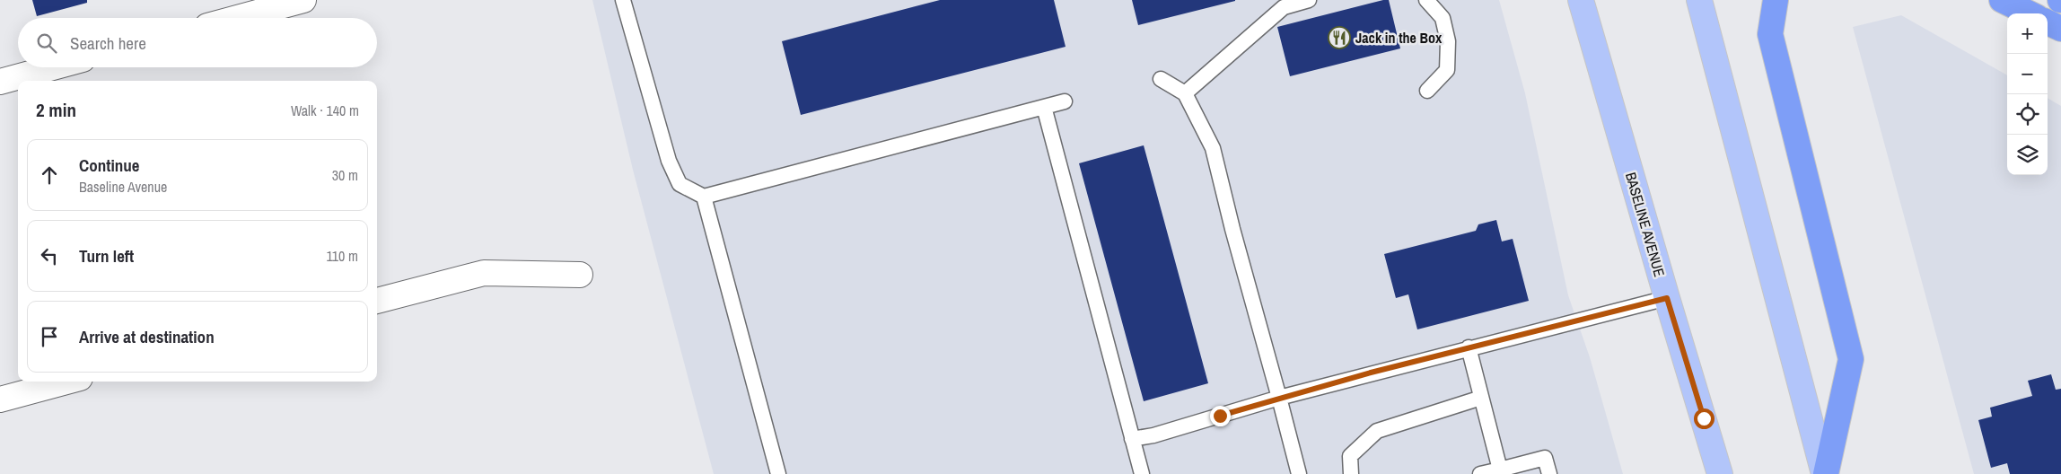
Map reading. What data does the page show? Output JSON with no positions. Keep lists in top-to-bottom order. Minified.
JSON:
{"streets":{"main road":["BASELINE AVENUE"]},"places":{"restaurant":["Jack in the Box"]},"page":{"map_buttons":["+","−"],"search":"Search here","heading":["2 min","Walk · 140 m"],"list":[["Continue","Baseline Avenue","30 m"],["Turn left","110 m"],"Arrive at destination"]}}
